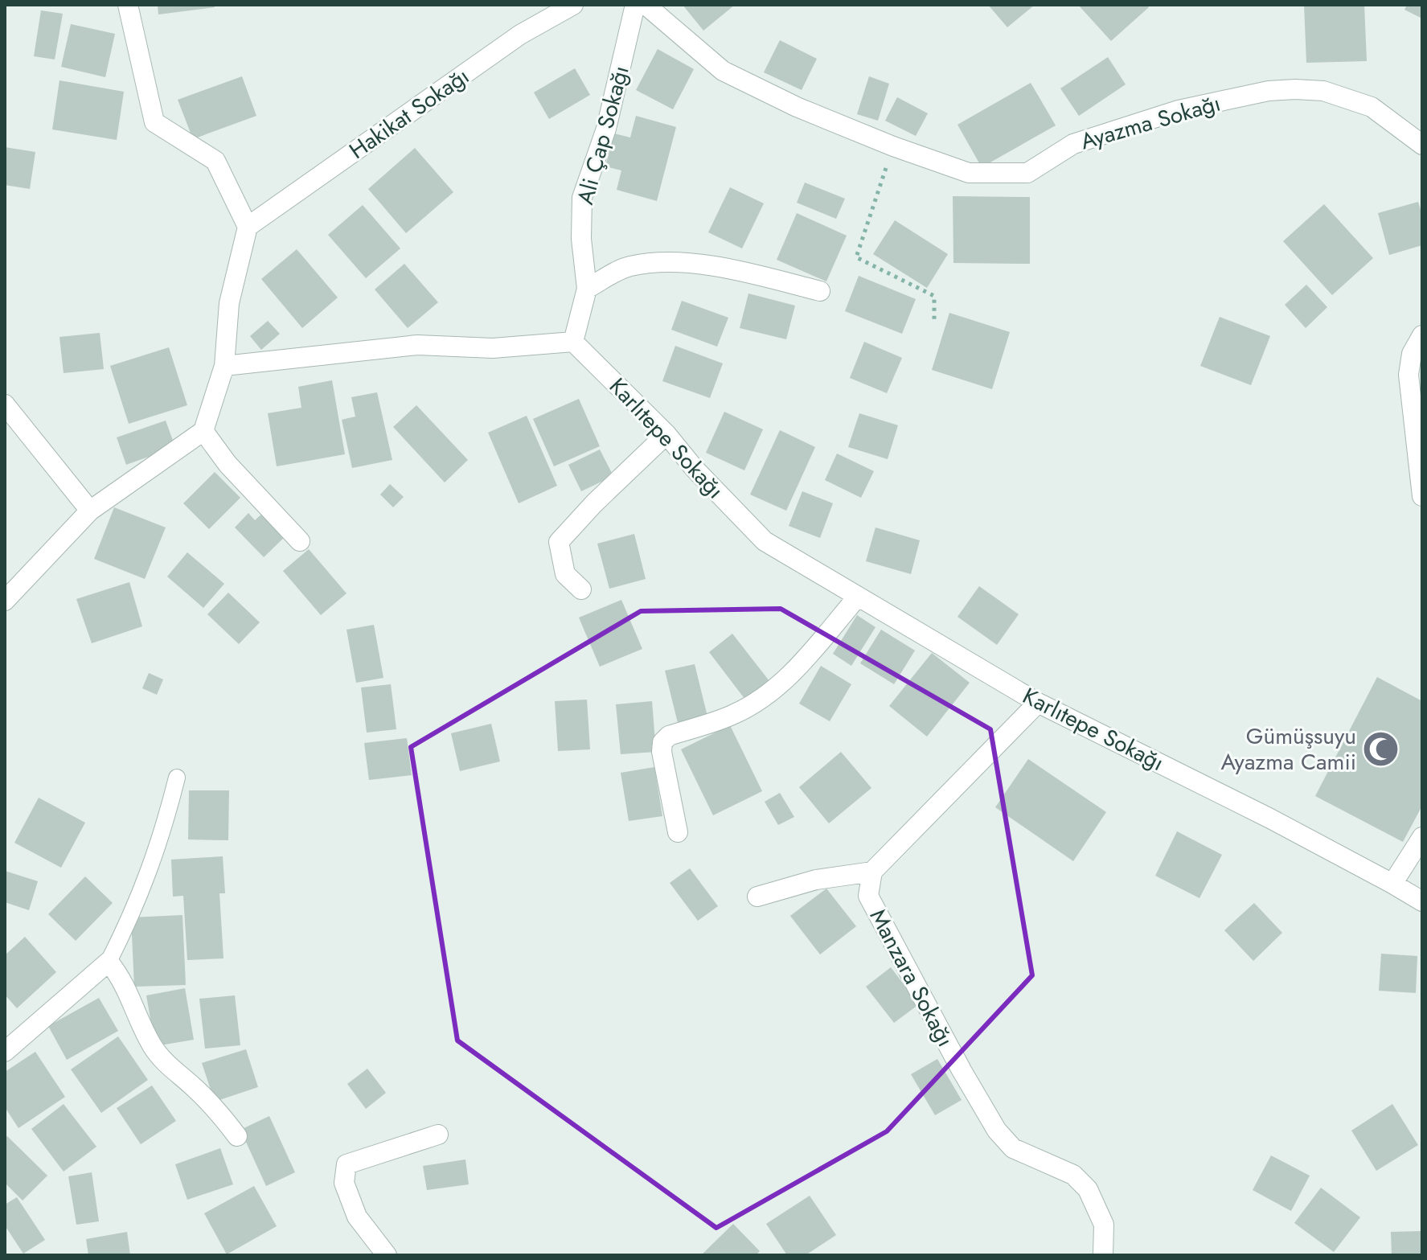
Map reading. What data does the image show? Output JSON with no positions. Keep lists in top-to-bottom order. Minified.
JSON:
{"streets":{"street":["Hakikat Sokağı","Ayazma Sokağı","Ali Çap Sokağı","Karlıtepe Sokağı","Manzara Sokağı"]},"crossings":[["Ali Çap Sokağı","Karlıtepe Sokağı"]],"places":{"mosque":["Gümüşsuyu Ayazma Camii"]}}
